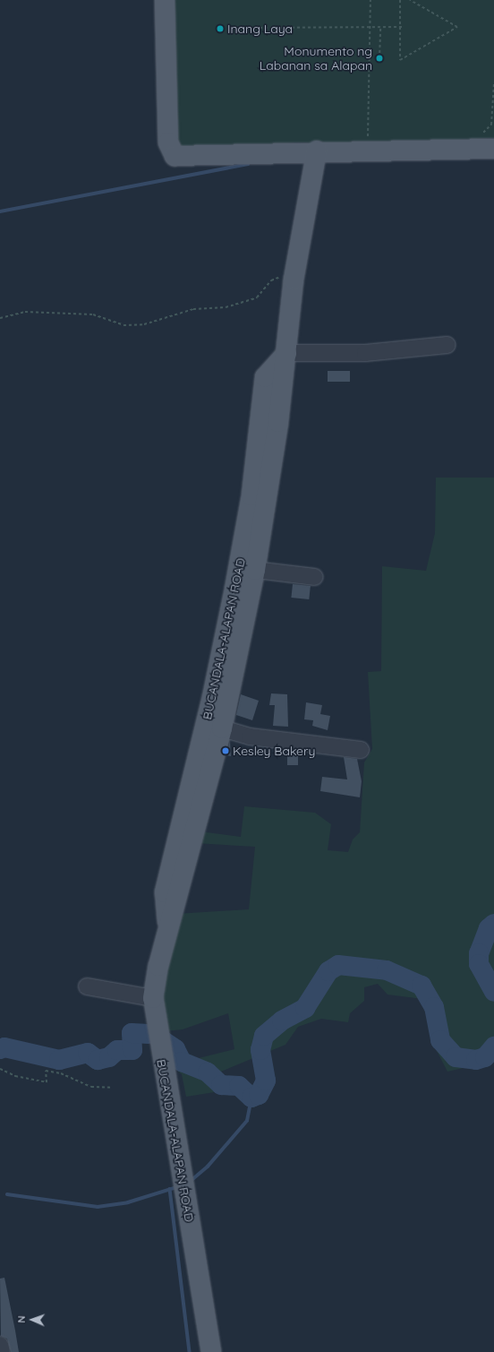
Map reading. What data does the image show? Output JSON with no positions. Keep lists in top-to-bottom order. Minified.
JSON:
{"streets":{"main road":["BUCANDALA-ALAPAN ROAD"]},"places":["Inang Laya","Monumento ng Labanan sa Alapan","Kesley Bakery"],"north":"left"}
